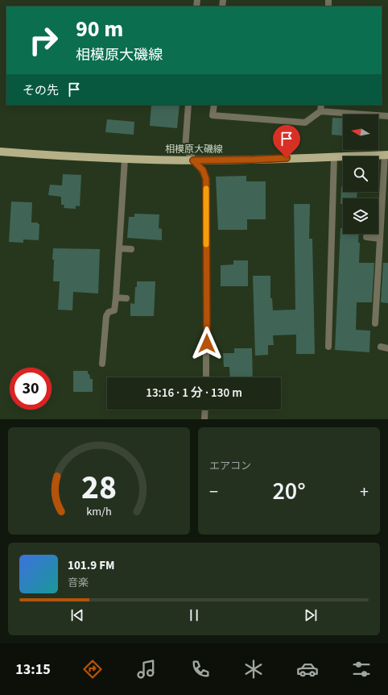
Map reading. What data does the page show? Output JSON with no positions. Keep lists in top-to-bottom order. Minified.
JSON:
{"streets":{"main road":["相模原大磯線"]},"north":"left","page":{"turn":["90 m","相模原大磯線"],"then":"その先","limit":"30","trip":"13:16 · 1 分 · 130 m","tile":"エアコン","heat":["−","20°","+"],"song":["101.9 FM","音楽"],"tabs":"13:15","gauge":["28","km/h"]}}
